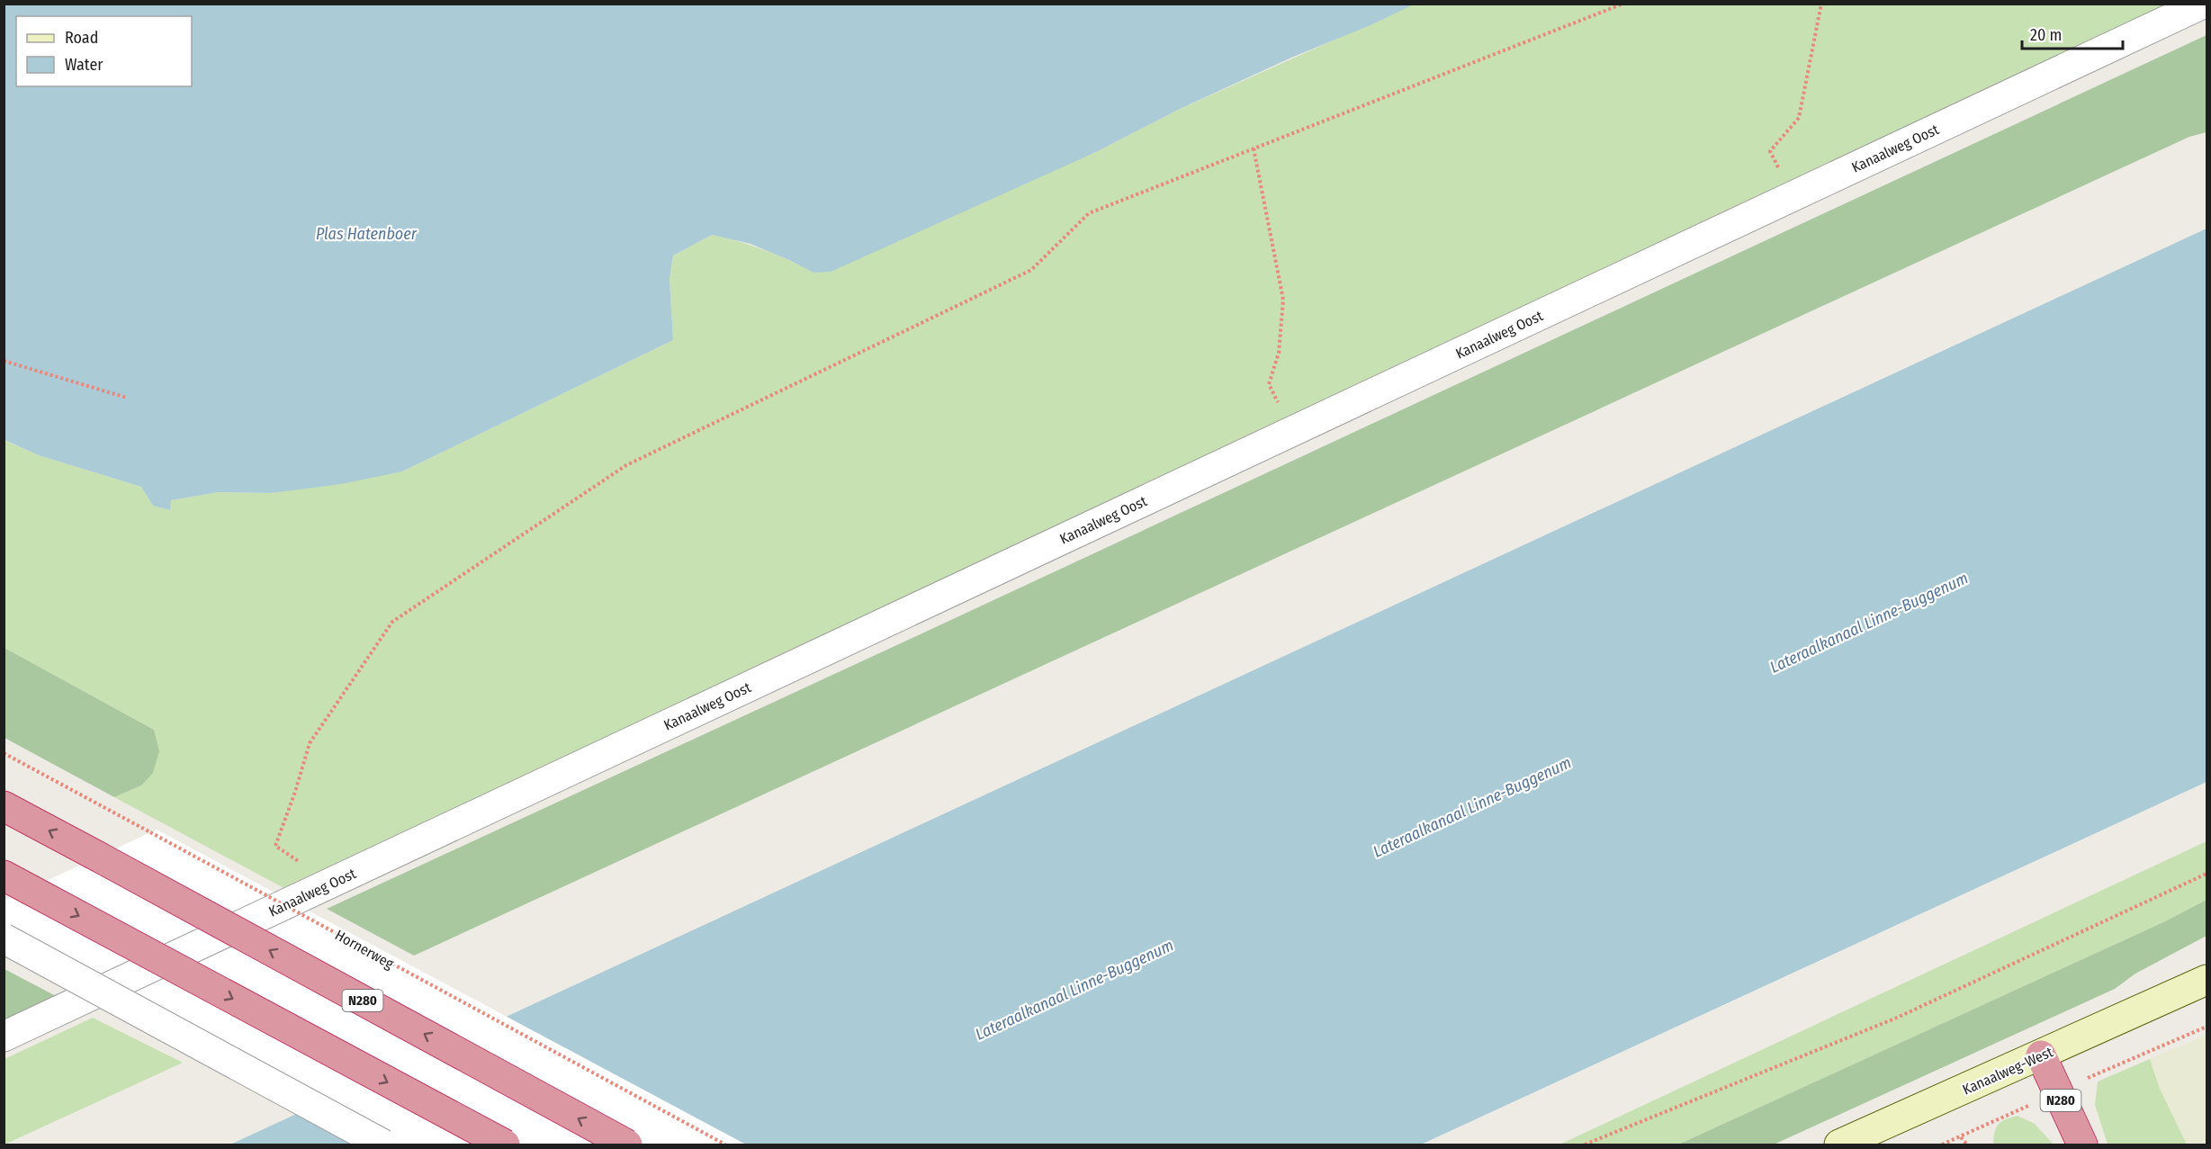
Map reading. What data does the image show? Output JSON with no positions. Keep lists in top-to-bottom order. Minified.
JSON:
{"streets":{"highway":["N280"],"main road":["Kanaalweg-West"],"street":["Kanaalweg Oost"],"path":["Hornerweg"]},"crossings":[["N280","Kanaalweg-West"]],"water":["Plas Hatenboer","Lateraalkanaal Linne-Buggenum"],"legend":["Road","Water"],"scale_bar":"20 m"}
